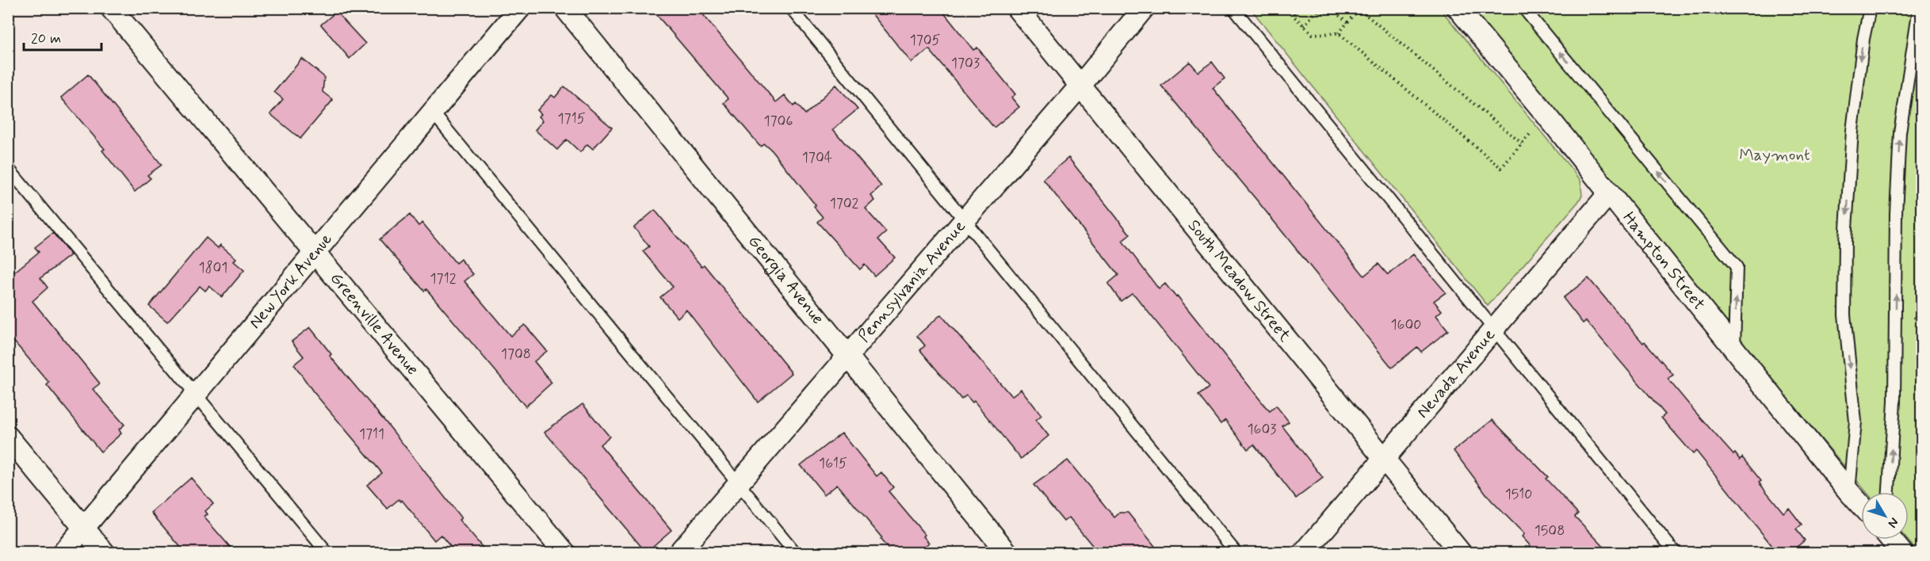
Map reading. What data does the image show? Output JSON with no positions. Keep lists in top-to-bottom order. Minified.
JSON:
{"streets":{"street":["Hampton Street","New York Avenue","Georgia Avenue","South Meadow Street","Pennsylvania Avenue","Greenville Avenue","Nevada Avenue"]},"crossings":[["Hampton Street","Nevada Avenue"],["New York Avenue","Greenville Avenue"],["Georgia Avenue","Pennsylvania Avenue"],["South Meadow Street","Pennsylvania Avenue"],["South Meadow Street","Nevada Avenue"]],"parks":["Maymont"],"house_numbers":["1705","1703","1715","1706","1704","1702","1801","1712","1600","1708","1603","1711","1615","1510","1508"],"scale_bar":"20 m","north":"bottom right"}
